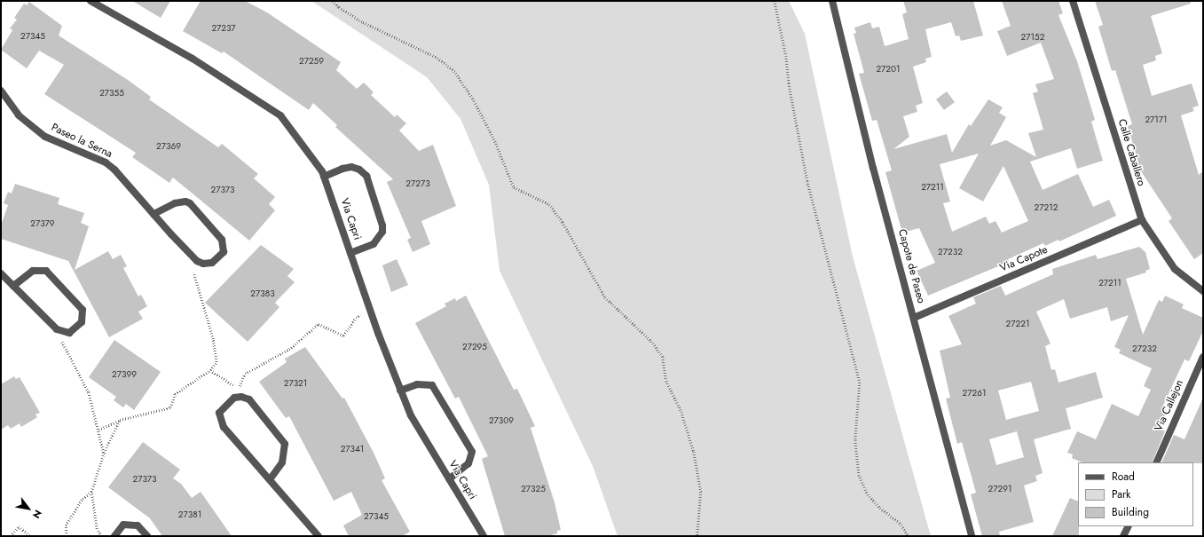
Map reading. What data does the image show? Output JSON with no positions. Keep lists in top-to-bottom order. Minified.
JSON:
{"streets":{"street":["Paseo la Serna","Calle Caballero","Via Capri","Via Capote","Capote de Paseo","Via Callejon"]},"crossings":[["Calle Caballero","Via Capote"],["Via Capote","Capote de Paseo"]],"house_numbers":["27237","27345","27152","27259","27201","27355","27171","27369","27273","27211","27373","27212","27379","27232","27211","27383","27221","27295","27232","27399","27321","27261","27309","27341","27373","27325","27291","27381","27345"],"legend":["Road","Park","Building"],"north":"bottom right"}
